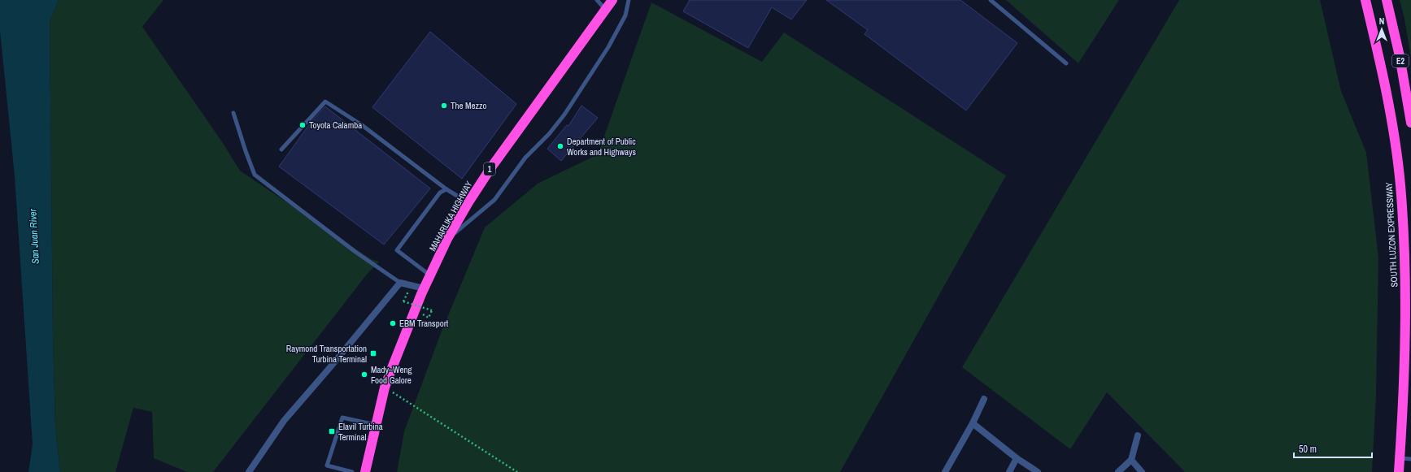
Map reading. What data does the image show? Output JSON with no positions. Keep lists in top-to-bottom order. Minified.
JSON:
{"streets":{"highway":["E2","1","MAHARLIKA HIGHWAY","SOUTH LUZON EXPRESSWAY"]},"water":["San Juan River"],"places":{"other":["The Mezzo","Toyota Calamba","Department of Public Works and Highways","EBM Transport","Mady–Weng Food Galore"],"transit":["Raymond Transportation Turbina Terminal","Elavil Turbina Terminal"]},"scale_bar":"50 m","north":"top"}
